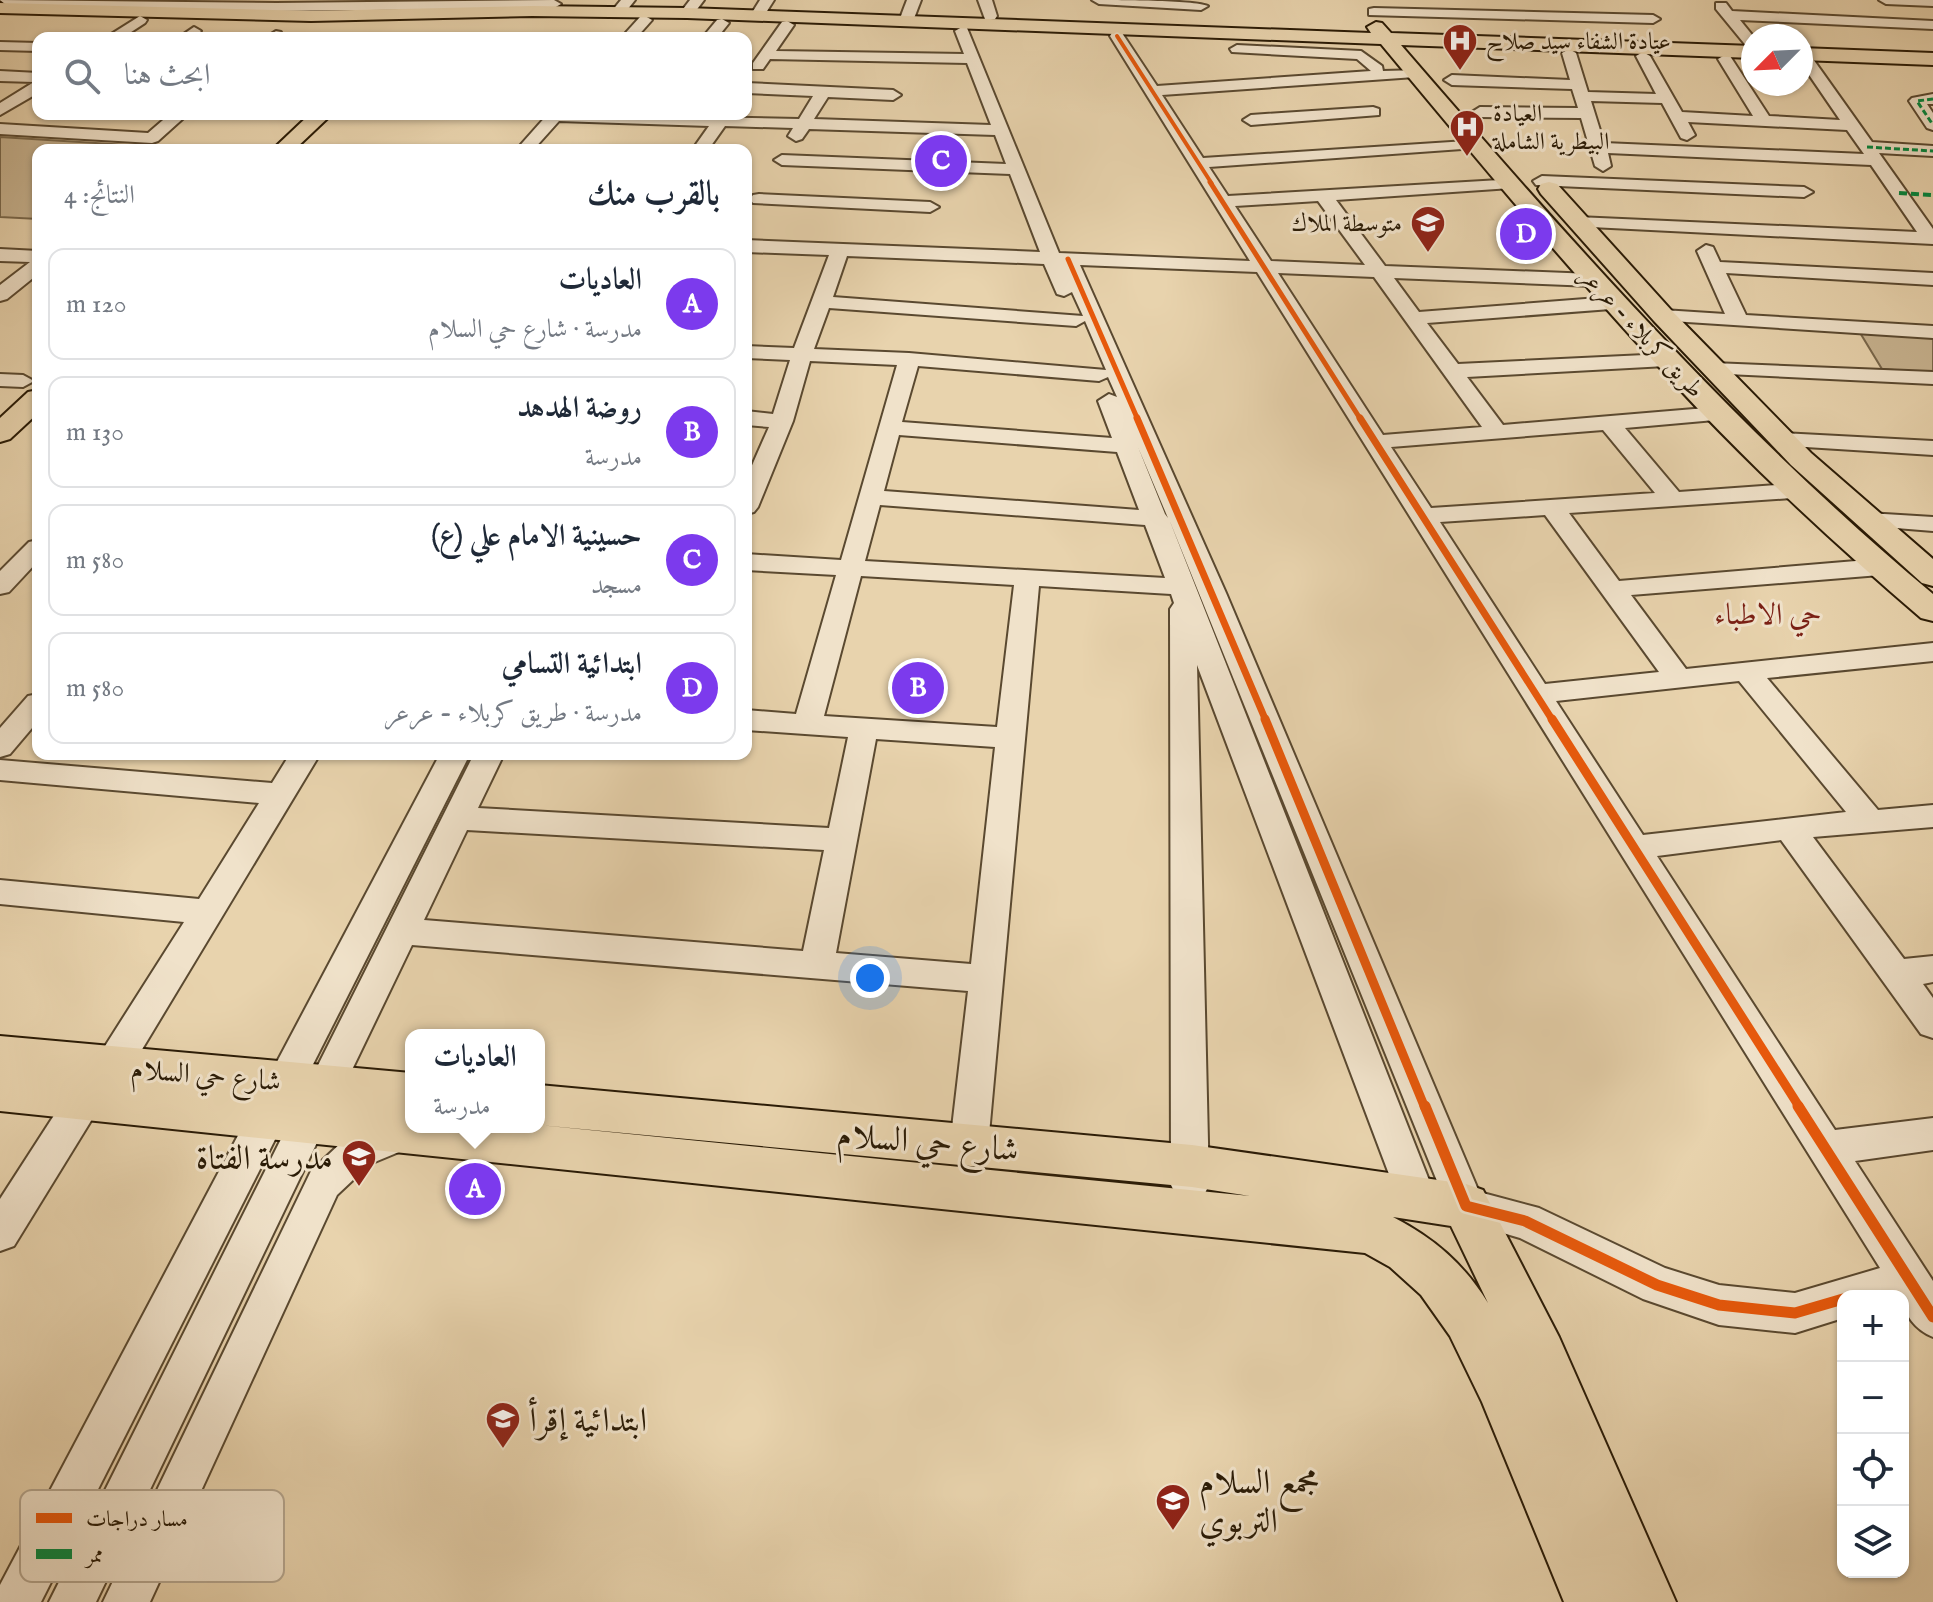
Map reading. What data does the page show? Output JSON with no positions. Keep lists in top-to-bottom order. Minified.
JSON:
{"streets":{"main road":["طريق كربلاء - عرعر","شارع حي السلام"]},"districts":["حي الاطباء"],"places":{"hospital":["عيادة الشفاء سيد صلاح","العيادة البيطرية الشاملة"],"school or university":["متوسطة الملاك","مدرسة الفتاة","ابتدائية إقرأ","مجمع السلام التربوي"]},"legend":["مسار دراجات","ممر"],"north":"bottom left","page":{"search":"ابحث هنا","pins":["C","D","B","A"],"heading":["بالقرب منك","النتائج: 4"],"list":[{"mark":"A","name":"العاديات","note":"مدرسة · شارع حي السلام","value":"120 m"},{"mark":"B","name":"روضة الهدهد","note":"مدرسة","value":"130 m"},{"mark":"C","name":"حسينية الامام علي (ع)","note":"مسجد","value":"580 m"},{"mark":"D","name":"ابتدائية التسامي","note":"مدرسة · طريق كربلاء - عرعر","value":"580 m"}],"popup":["العاديات","مدرسة"],"map_buttons":["+","−"]}}
